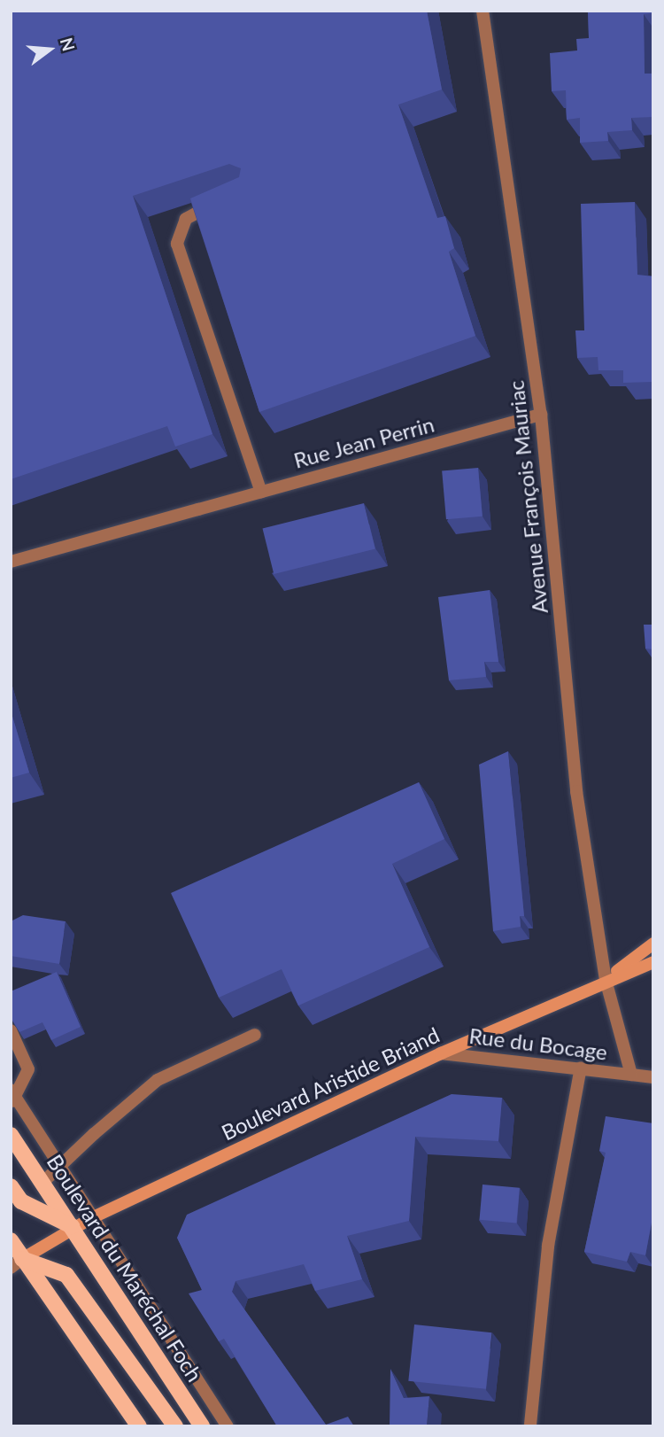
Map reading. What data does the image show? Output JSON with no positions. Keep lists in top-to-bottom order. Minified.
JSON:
{"streets":{"main road":["Boulevard Aristide Briand","Boulevard du Maréchal Foch"],"street":["Rue Jean Perrin","Avenue François Mauriac","Rue du Bocage"]},"crossings":[["Rue Jean Perrin","Avenue François Mauriac"],["Avenue François Mauriac","Rue du Bocage"],["Avenue François Mauriac","Boulevard Aristide Briand"],["Rue du Bocage","Boulevard Aristide Briand"],["Boulevard Aristide Briand","Boulevard du Maréchal Foch"]],"north":"right"}
